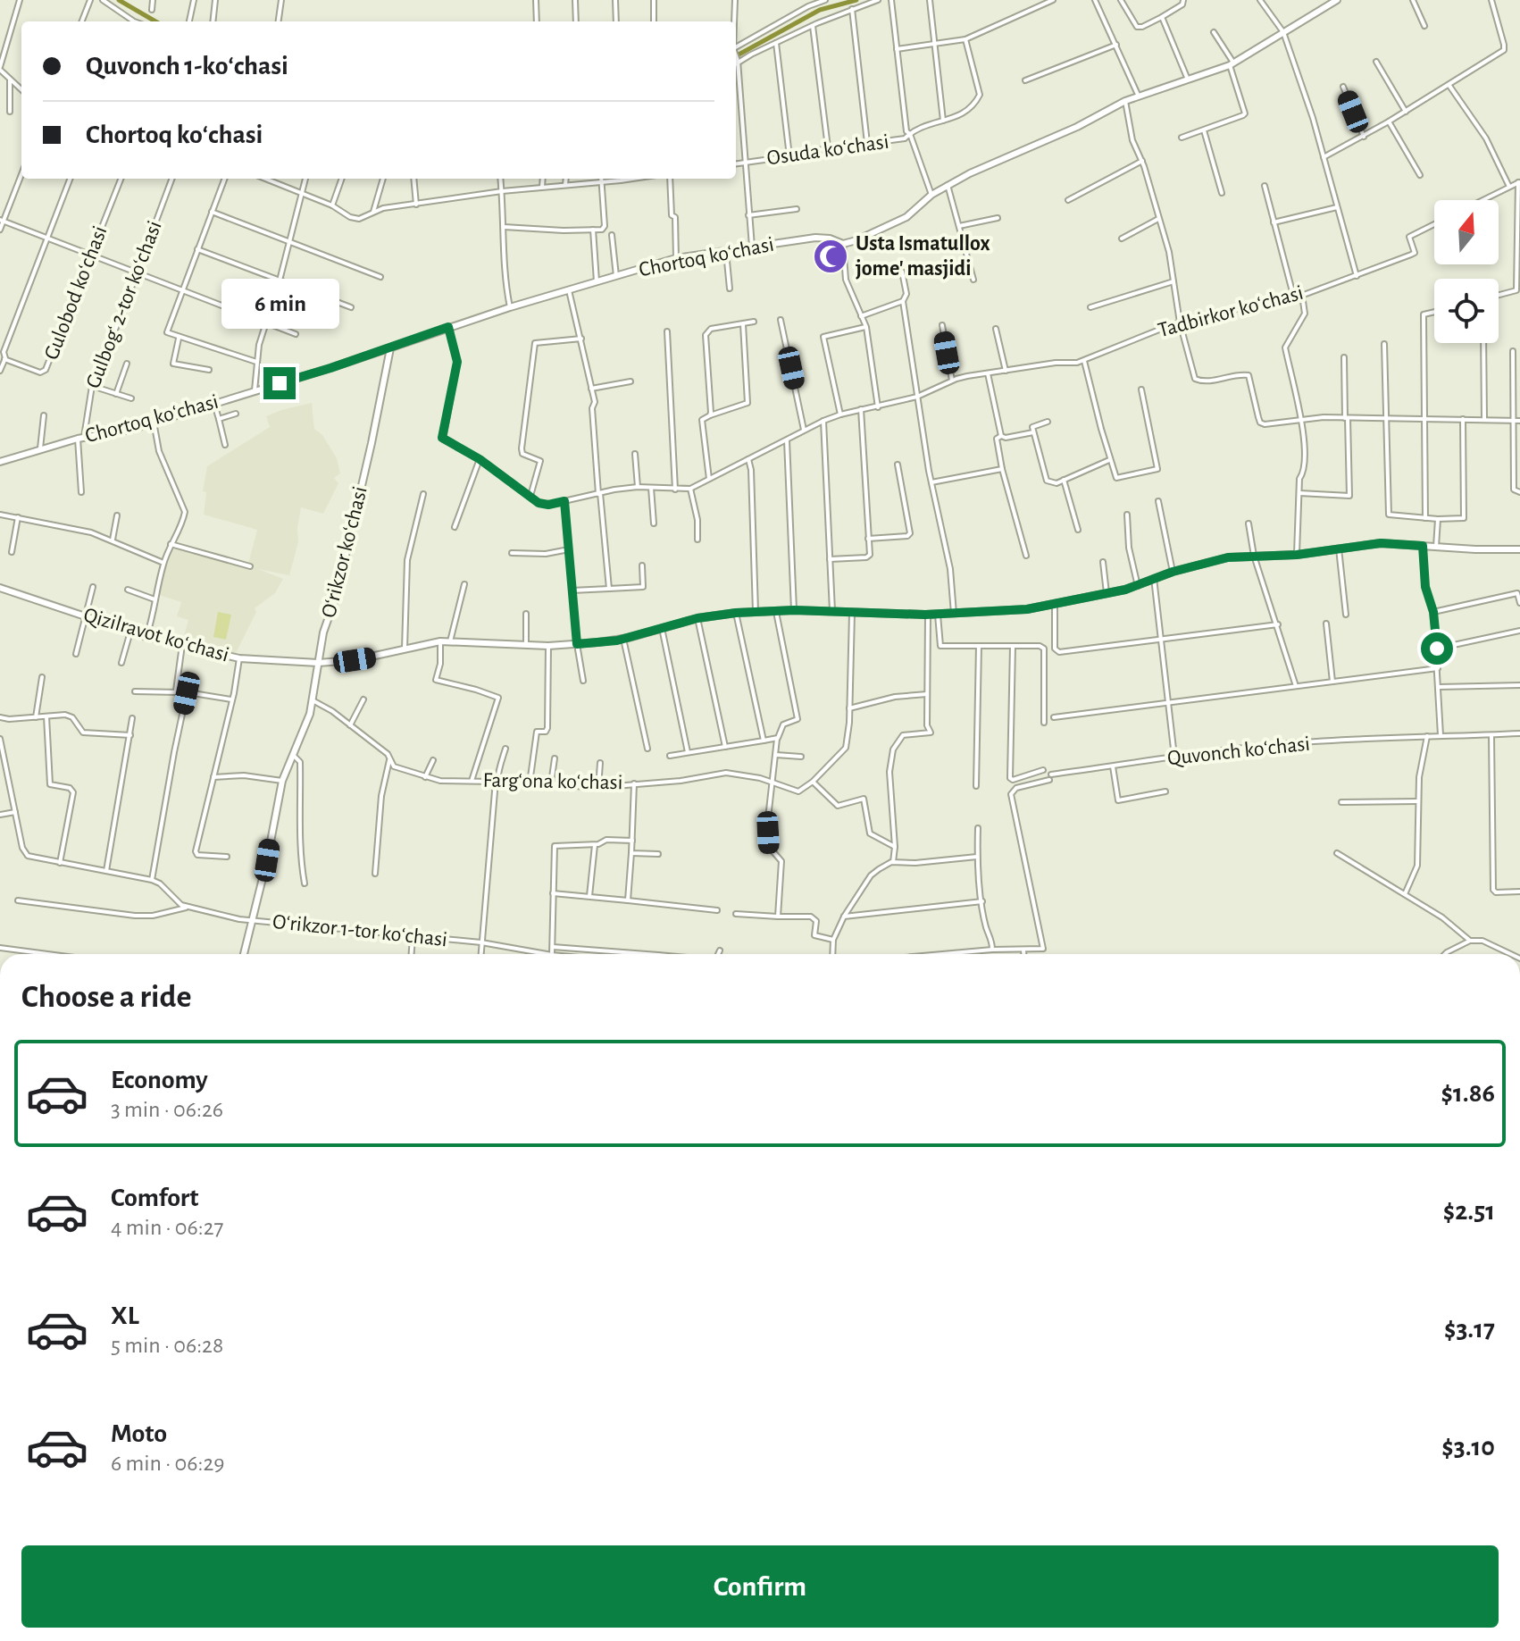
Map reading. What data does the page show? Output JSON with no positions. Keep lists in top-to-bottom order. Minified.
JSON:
{"streets":{"main road":["Chortoq koʻchasi","Oʻrikzor koʻchasi","Qizilravot koʻchasi"],"street":["Osuda koʻchasi","Gulobod koʻchasi","Gulbogʻ 2-tor koʻchasi","Tadbirkor koʻchasi","Quvonch koʻchasi","Fargʻona koʻchasi","Oʻrikzor 1-tor koʻchasi"]},"crossings":[["Chortoq koʻchasi","Gulbogʻ 2-tor koʻchasi"],["Chortoq koʻchasi","Oʻrikzor koʻchasi"],["Oʻrikzor koʻchasi","Qizilravot koʻchasi"],["Oʻrikzor koʻchasi","Fargʻona koʻchasi"],["Oʻrikzor koʻchasi","Oʻrikzor 1-tor koʻchasi"]],"places":{"mosque":["Usta Ismatullox jome' masjidi"]},"north":"top","page":{"banner":["Quvonch 1-koʻchasi","Chortoq koʻchasi"],"bubble":"6 min","heading":"Choose a ride","list":[{"name":"Economy","note":"3 min · 06:26","value":"$1.86"},{"name":"Comfort","note":"4 min · 06:27","value":"$2.51"},{"name":"XL","note":"5 min · 06:28","value":"$3.17"},{"name":"Moto","note":"6 min · 06:29","value":"$3.10"}],"buttons":"Confirm"}}
